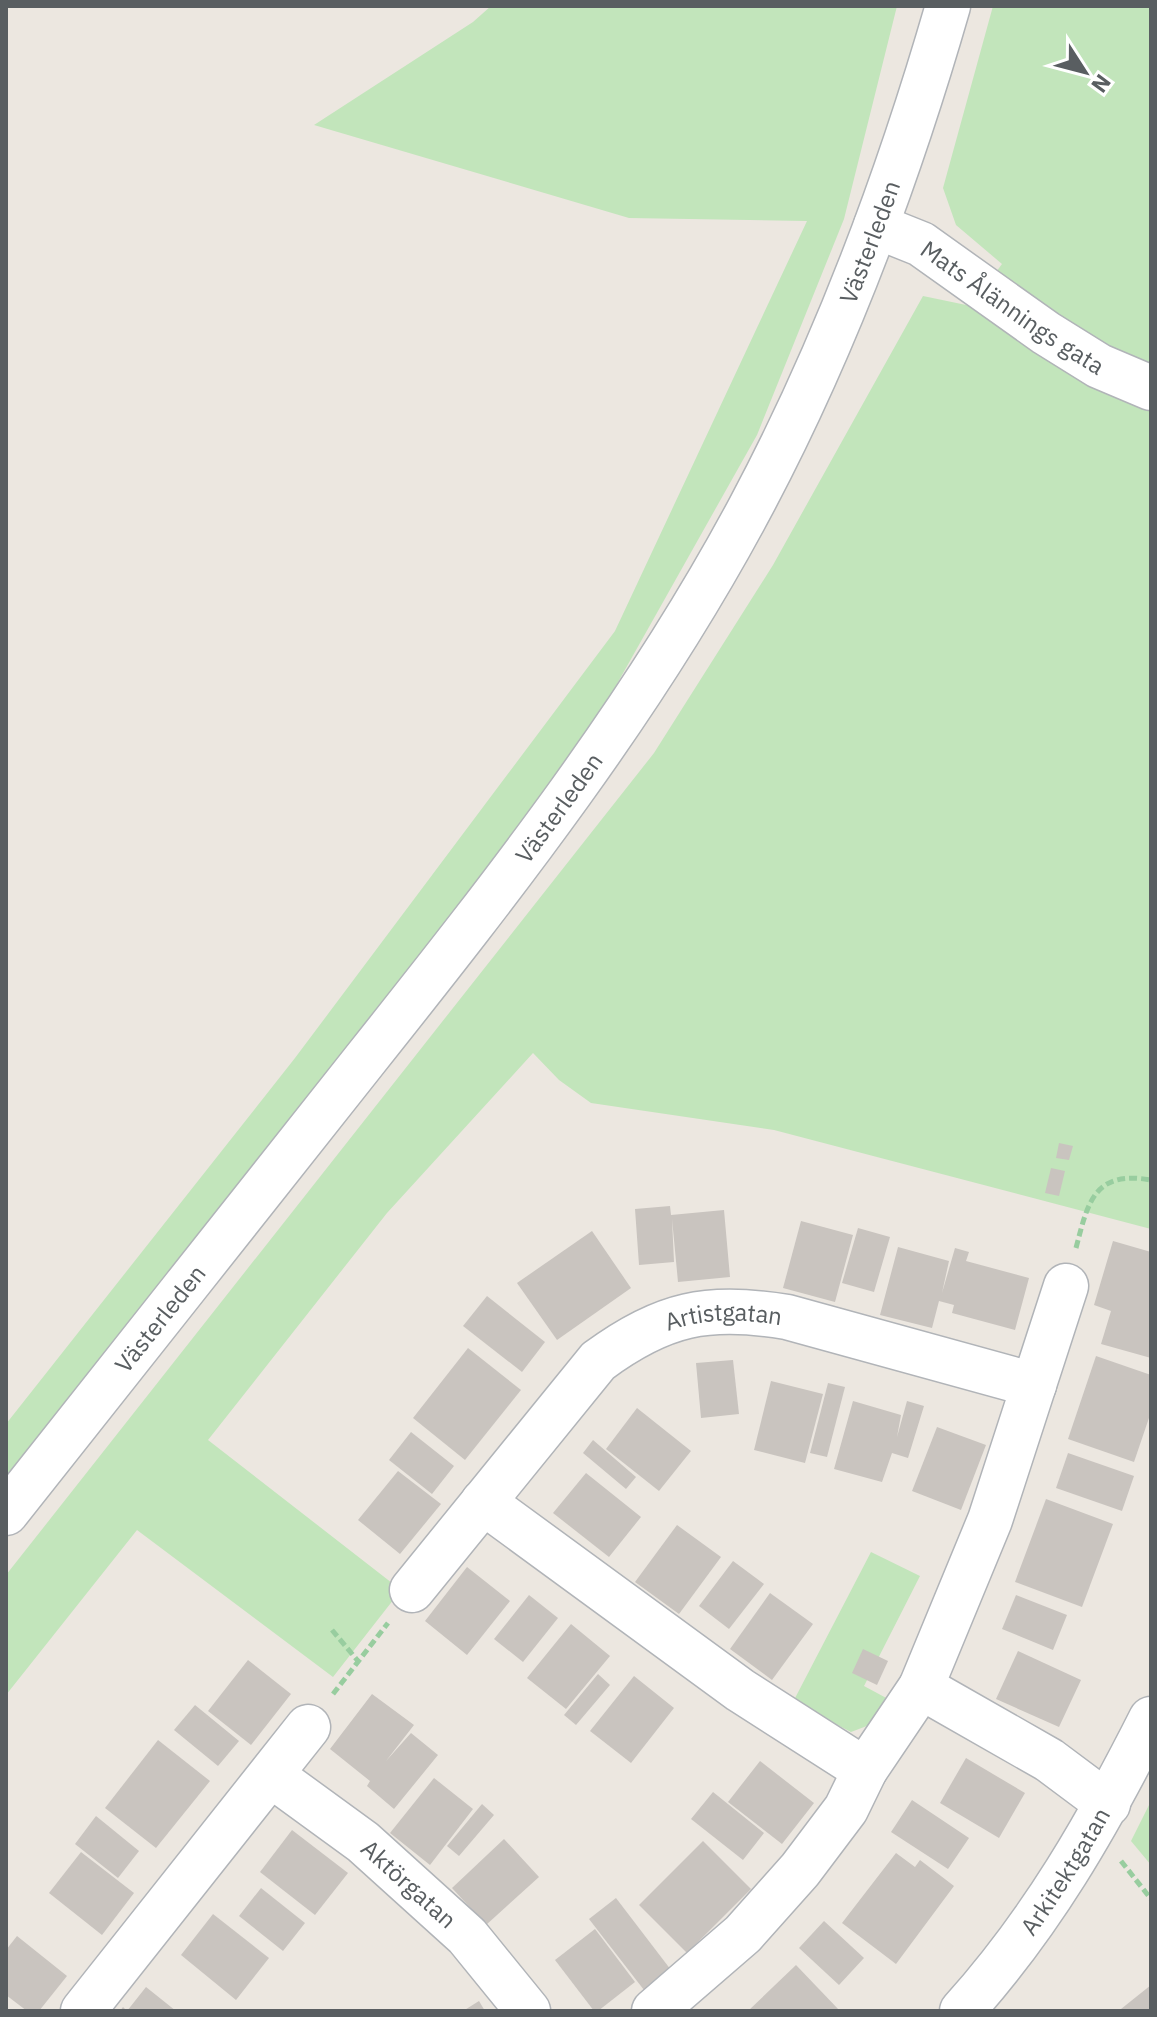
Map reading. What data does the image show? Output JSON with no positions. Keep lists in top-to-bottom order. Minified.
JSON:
{"streets":{"street":["Västerleden","Mats Ålännings gata","Artistgatan","Arkitektgatan","Aktörgatan"]},"crossings":[["Västerleden","Mats Ålännings gata"]],"north":"bottom right"}
